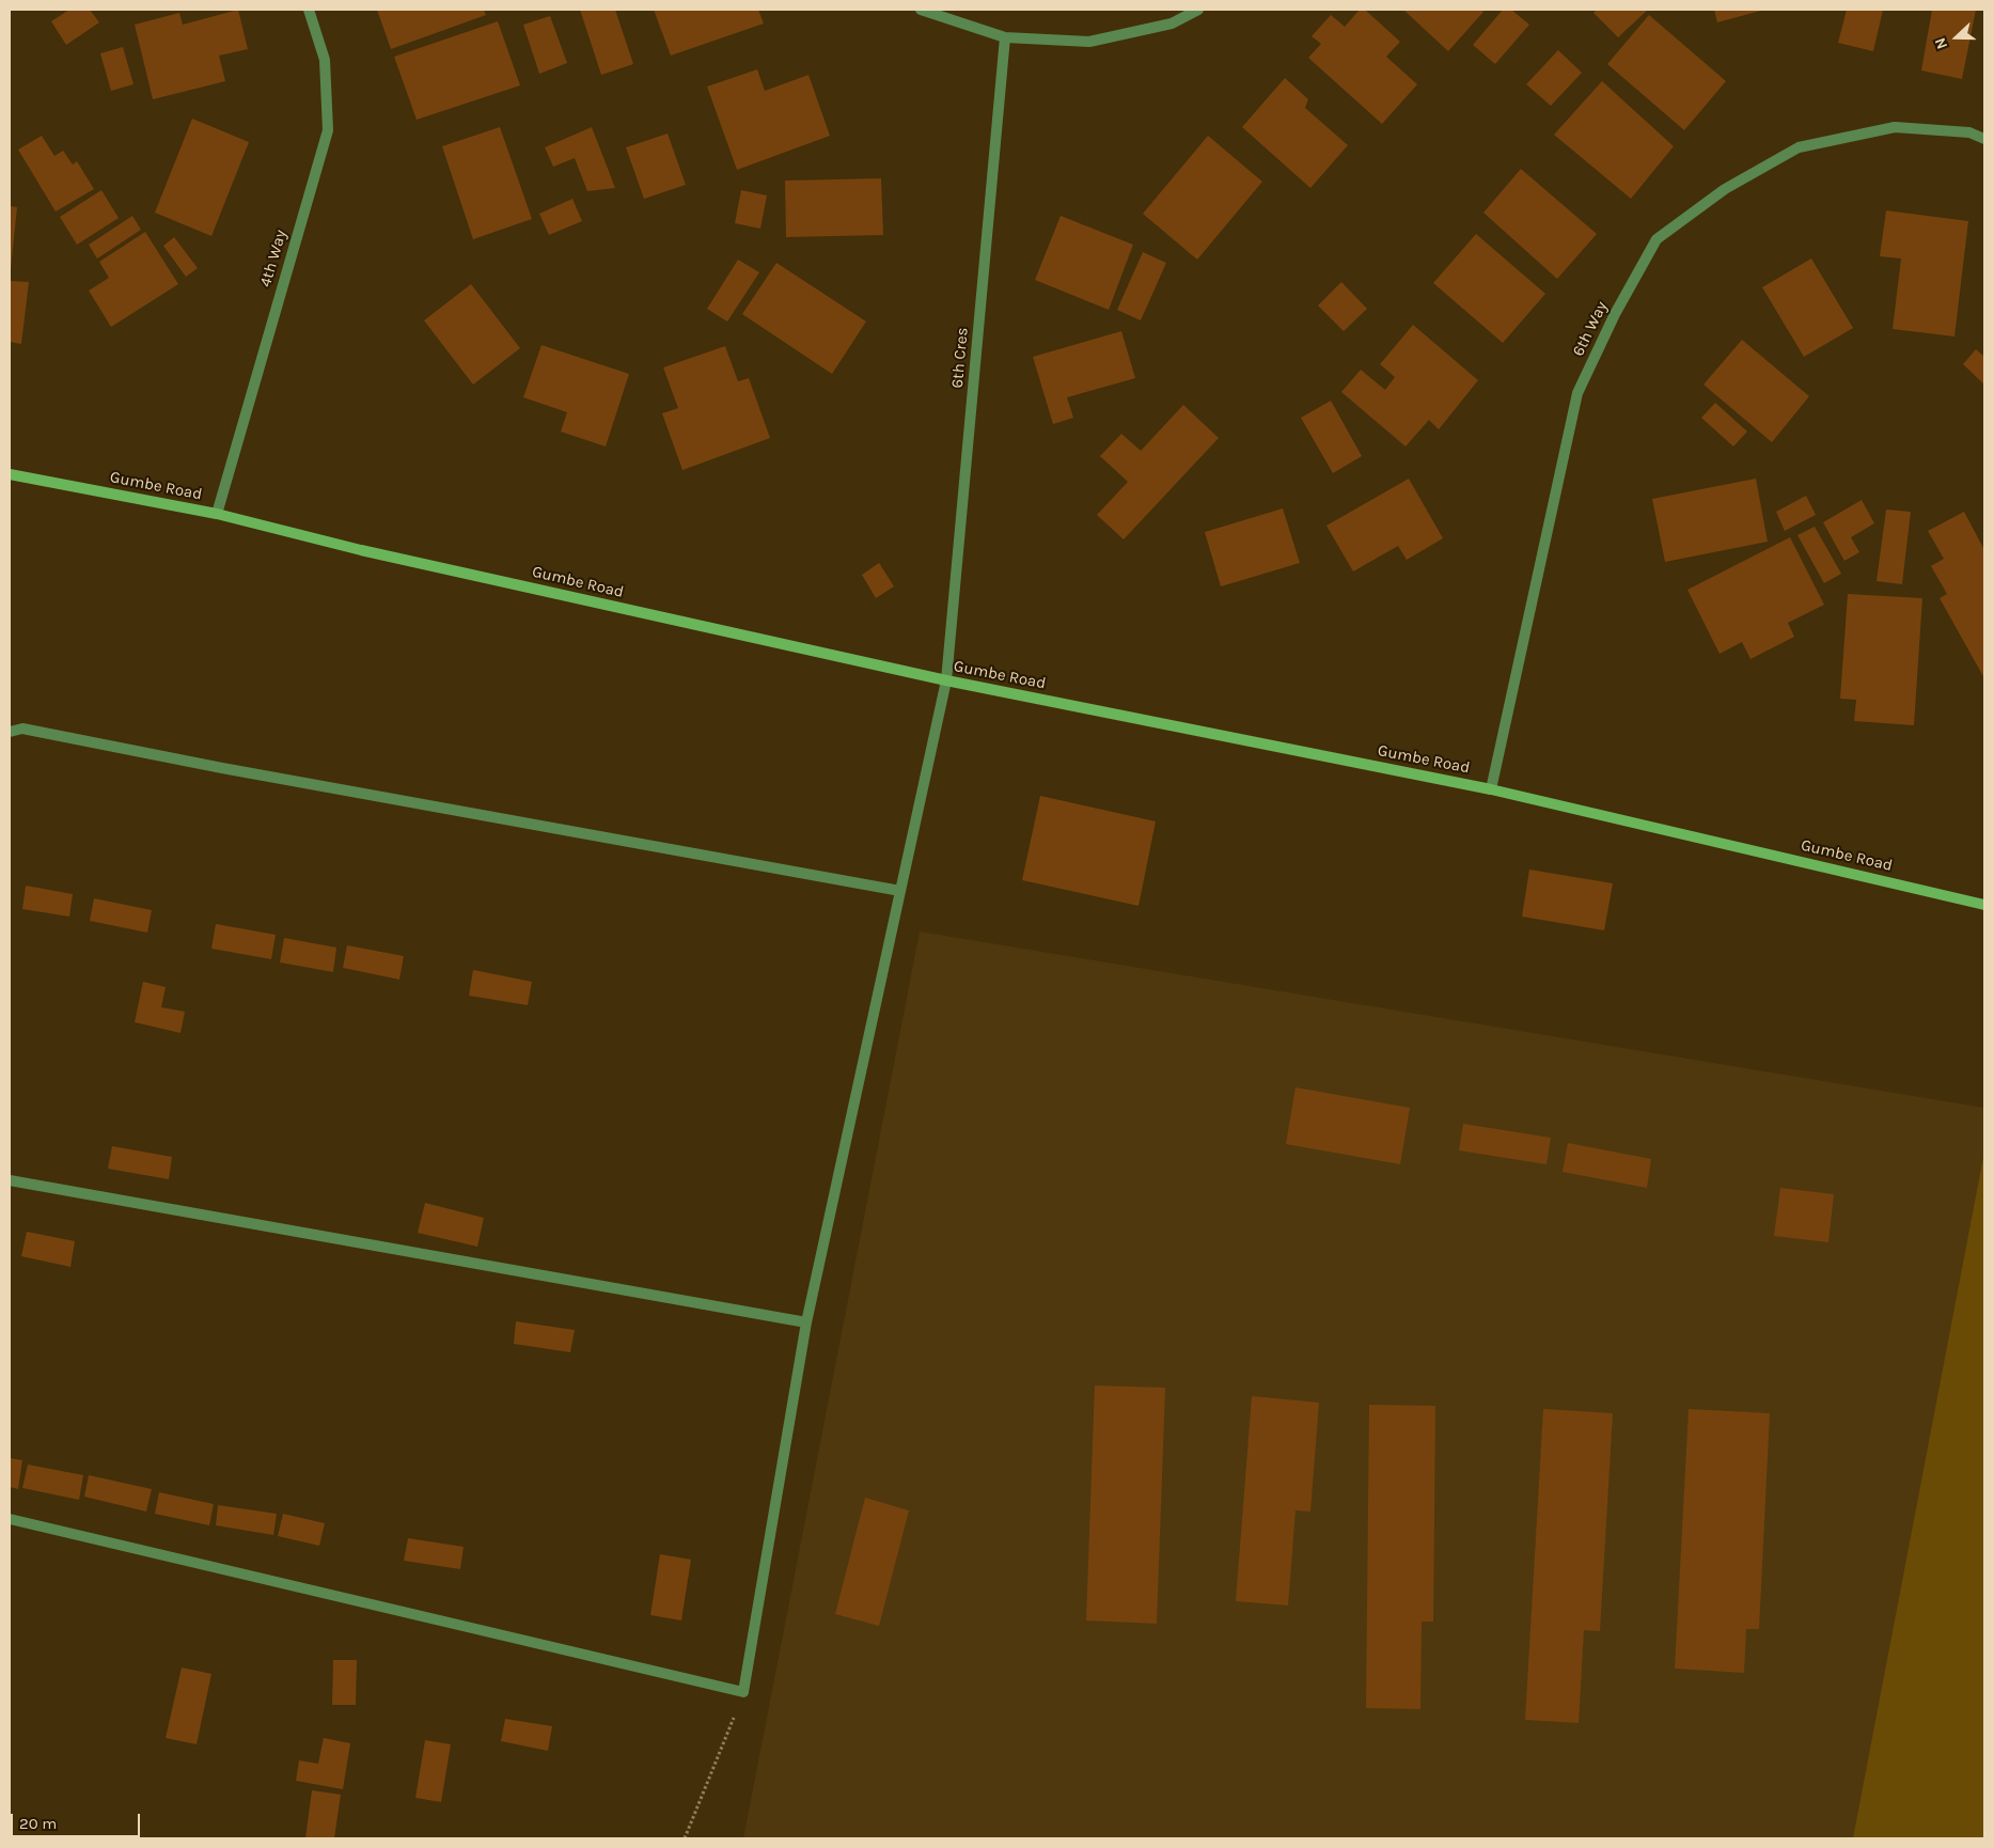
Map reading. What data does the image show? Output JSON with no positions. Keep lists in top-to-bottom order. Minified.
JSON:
{"streets":{"street":["4th Way","6th Way","6th Cres","Gumbe Road"]},"crossings":[["4th Way","Gumbe Road"],["6th Way","Gumbe Road"],["6th Cres","Gumbe Road"]],"scale_bar":"20 m","north":"left"}
